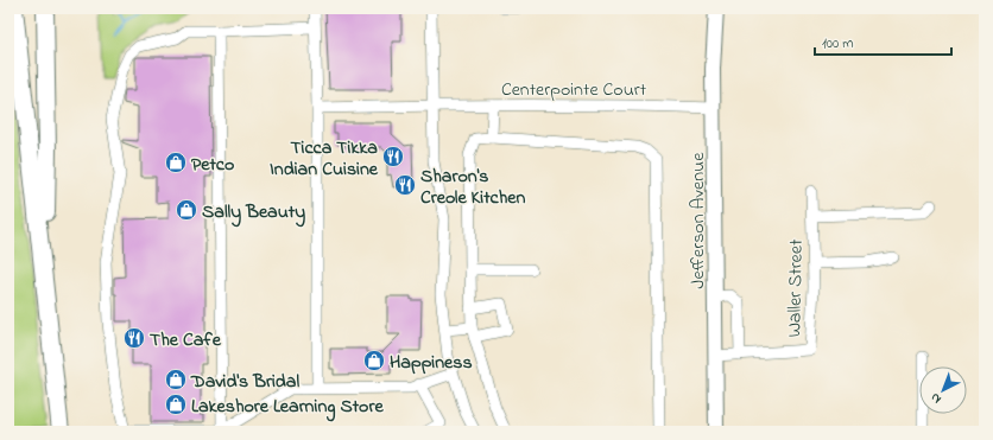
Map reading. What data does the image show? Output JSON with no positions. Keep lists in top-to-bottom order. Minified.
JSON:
{"streets":{"main road":["Jefferson Avenue"],"street":["Centerpointe Court","Waller Street"]},"crossings":[["Centerpointe Court","Jefferson Avenue"],["Jefferson Avenue","Waller Street"]],"places":{"restaurant":["Ticca Tikka Indian Cuisine","Sharon's Creole Kitchen","The Cafe"],"shop":["Petco","Sally Beauty","Happiness","David's Bridal","Lakeshore Learning Store"]},"scale_bar":"100 m","north":"bottom left"}
